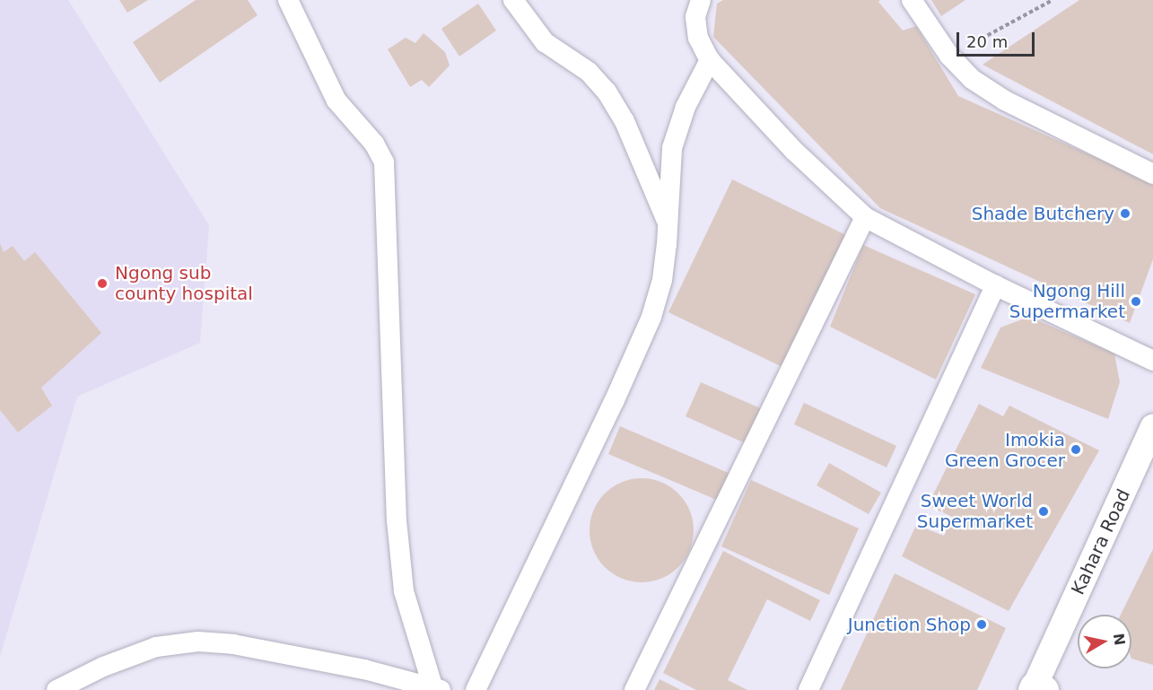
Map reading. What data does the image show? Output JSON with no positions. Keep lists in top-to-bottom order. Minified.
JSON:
{"streets":{"street":["Kahara Road"]},"places":["Shade Butchery","Ngong sub county hospital","Ngong Hill Supermarket","Imokia Green Grocer","Sweet World Supermarket","Junction Shop"],"scale_bar":"20 m","north":"right"}
